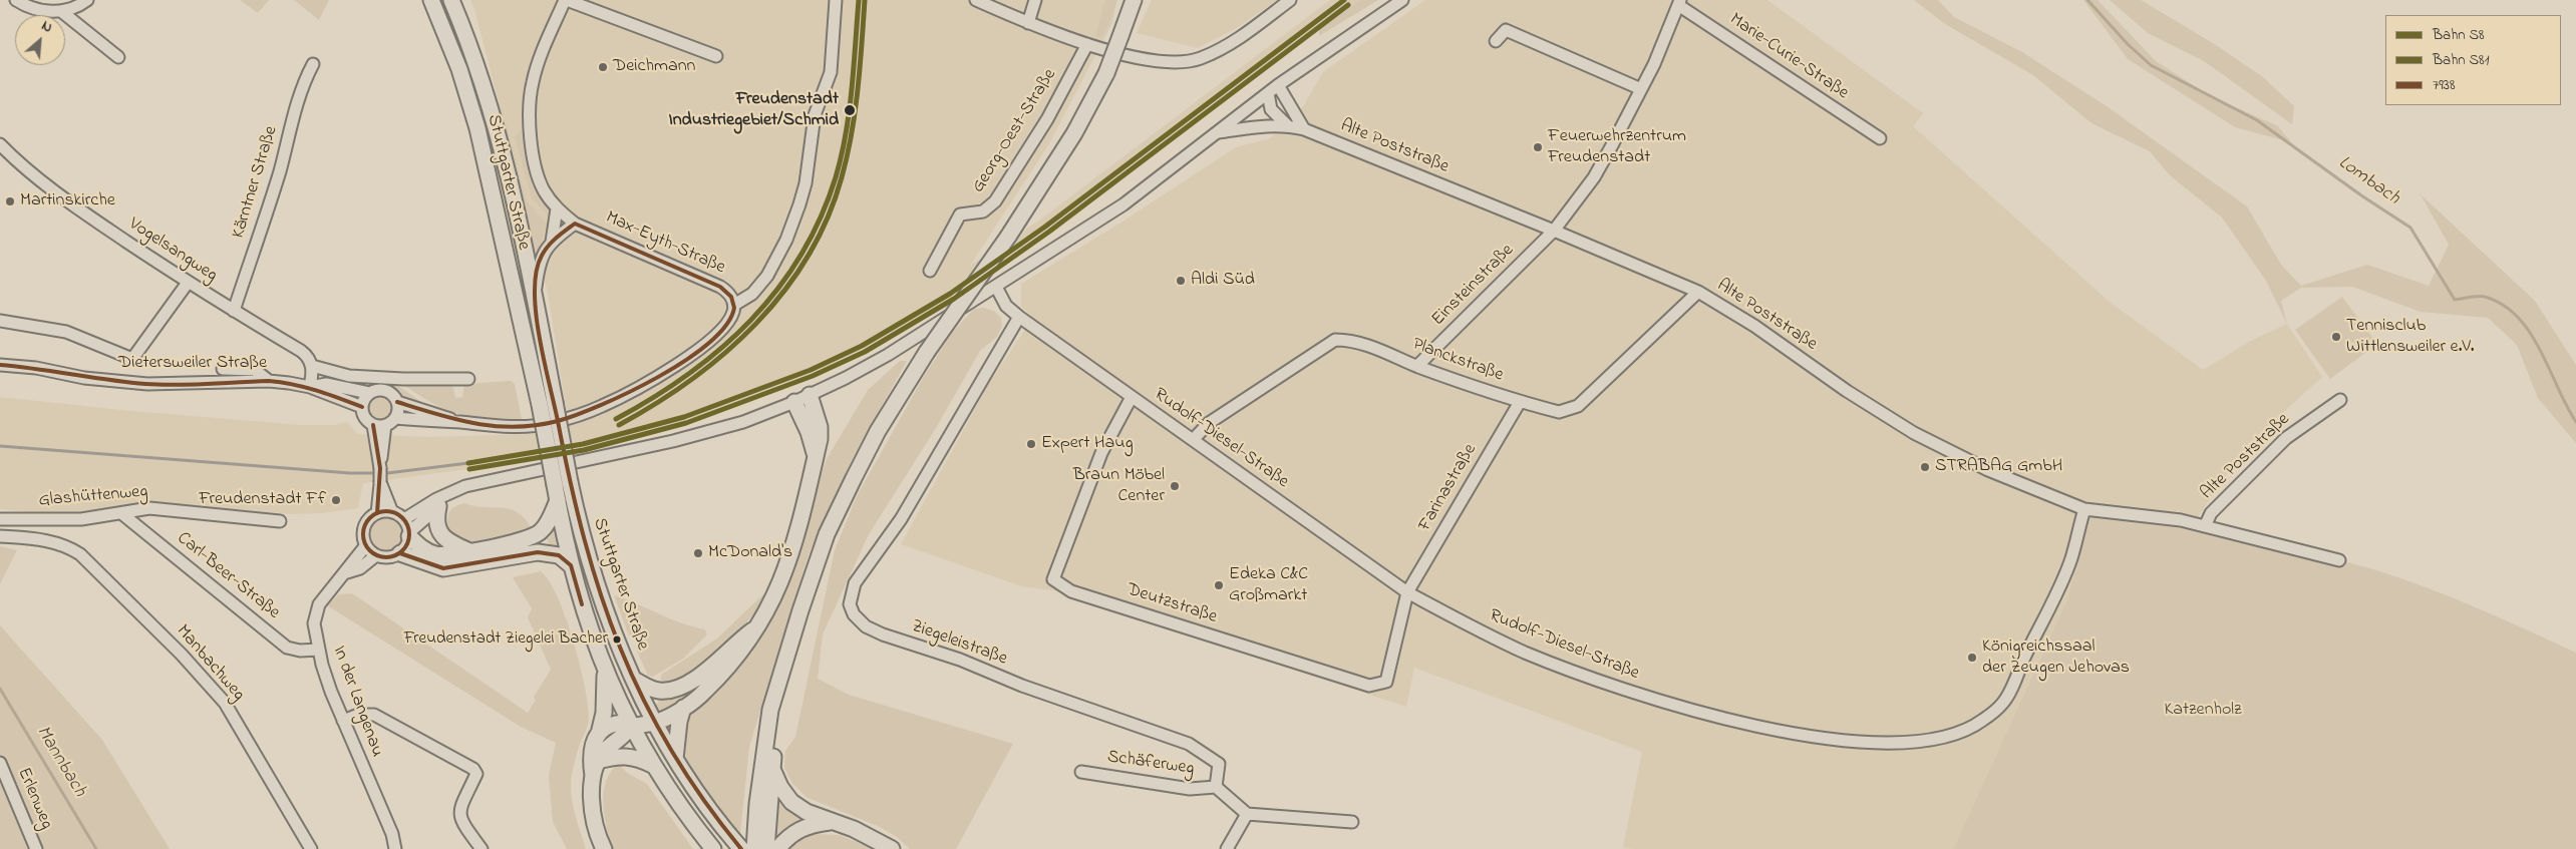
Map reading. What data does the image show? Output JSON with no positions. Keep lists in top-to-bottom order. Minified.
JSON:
{"streets":{"main road":["Stuttgarter Straße"],"street":["Marie-Curie-Straße","Georg-Oest-Straße","Alte Poststraße","Kärntner Straße","Max-Eyth-Straße","Vogelsangweg","Einsteinstraße","Planckstraße","Dietersweiler Straße","Rudolf-Diesel-Straße","Farinastraße","Glashüttenweg","Carl-Beer-Straße","Deutzstraße","Ziegeleistraße","Manbachweg","In der Langenau","Schäferweg","Erlenweg"]},"crossings":[["Marie-Curie-Straße","Einsteinstraße"],["Alte Poststraße","Einsteinstraße"],["Alte Poststraße","Planckstraße"],["Alte Poststraße","Rudolf-Diesel-Straße"],["Kärntner Straße","Vogelsangweg"],["Einsteinstraße","Planckstraße"],["Planckstraße","Rudolf-Diesel-Straße"],["Planckstraße","Farinastraße"],["Rudolf-Diesel-Straße","Farinastraße"],["Rudolf-Diesel-Straße","Deutzstraße"],["Rudolf-Diesel-Straße","Ziegeleistraße"],["Farinastraße","Deutzstraße"],["Glashüttenweg","Carl-Beer-Straße"],["Carl-Beer-Straße","In der Langenau"],["Ziegeleistraße","Schäferweg"]],"water":["Lombach","Mannbach"],"parks":["Katzenholz"],"places":["Deichmann","Freudenstadt Industriegebiet/Schmid","Feuerwehrzentrum Freudenstadt","Martinskirche","Aldi Süd","Tennisclub Wittlensweiler e.V.","Expert Haug","STRABAG GmbH","Braun Möbel Center","Freudenstadt Ff","McDonald's","Edeka C&C Großmarkt","Freudenstadt Ziegelei Bacher","Königreichssaal der Zeugen Jehovas"],"lines":["rail line S8","rail line S81","transit line 7938"],"legend":["Bahn S8","Bahn S81","7938"],"north":"top right"}
